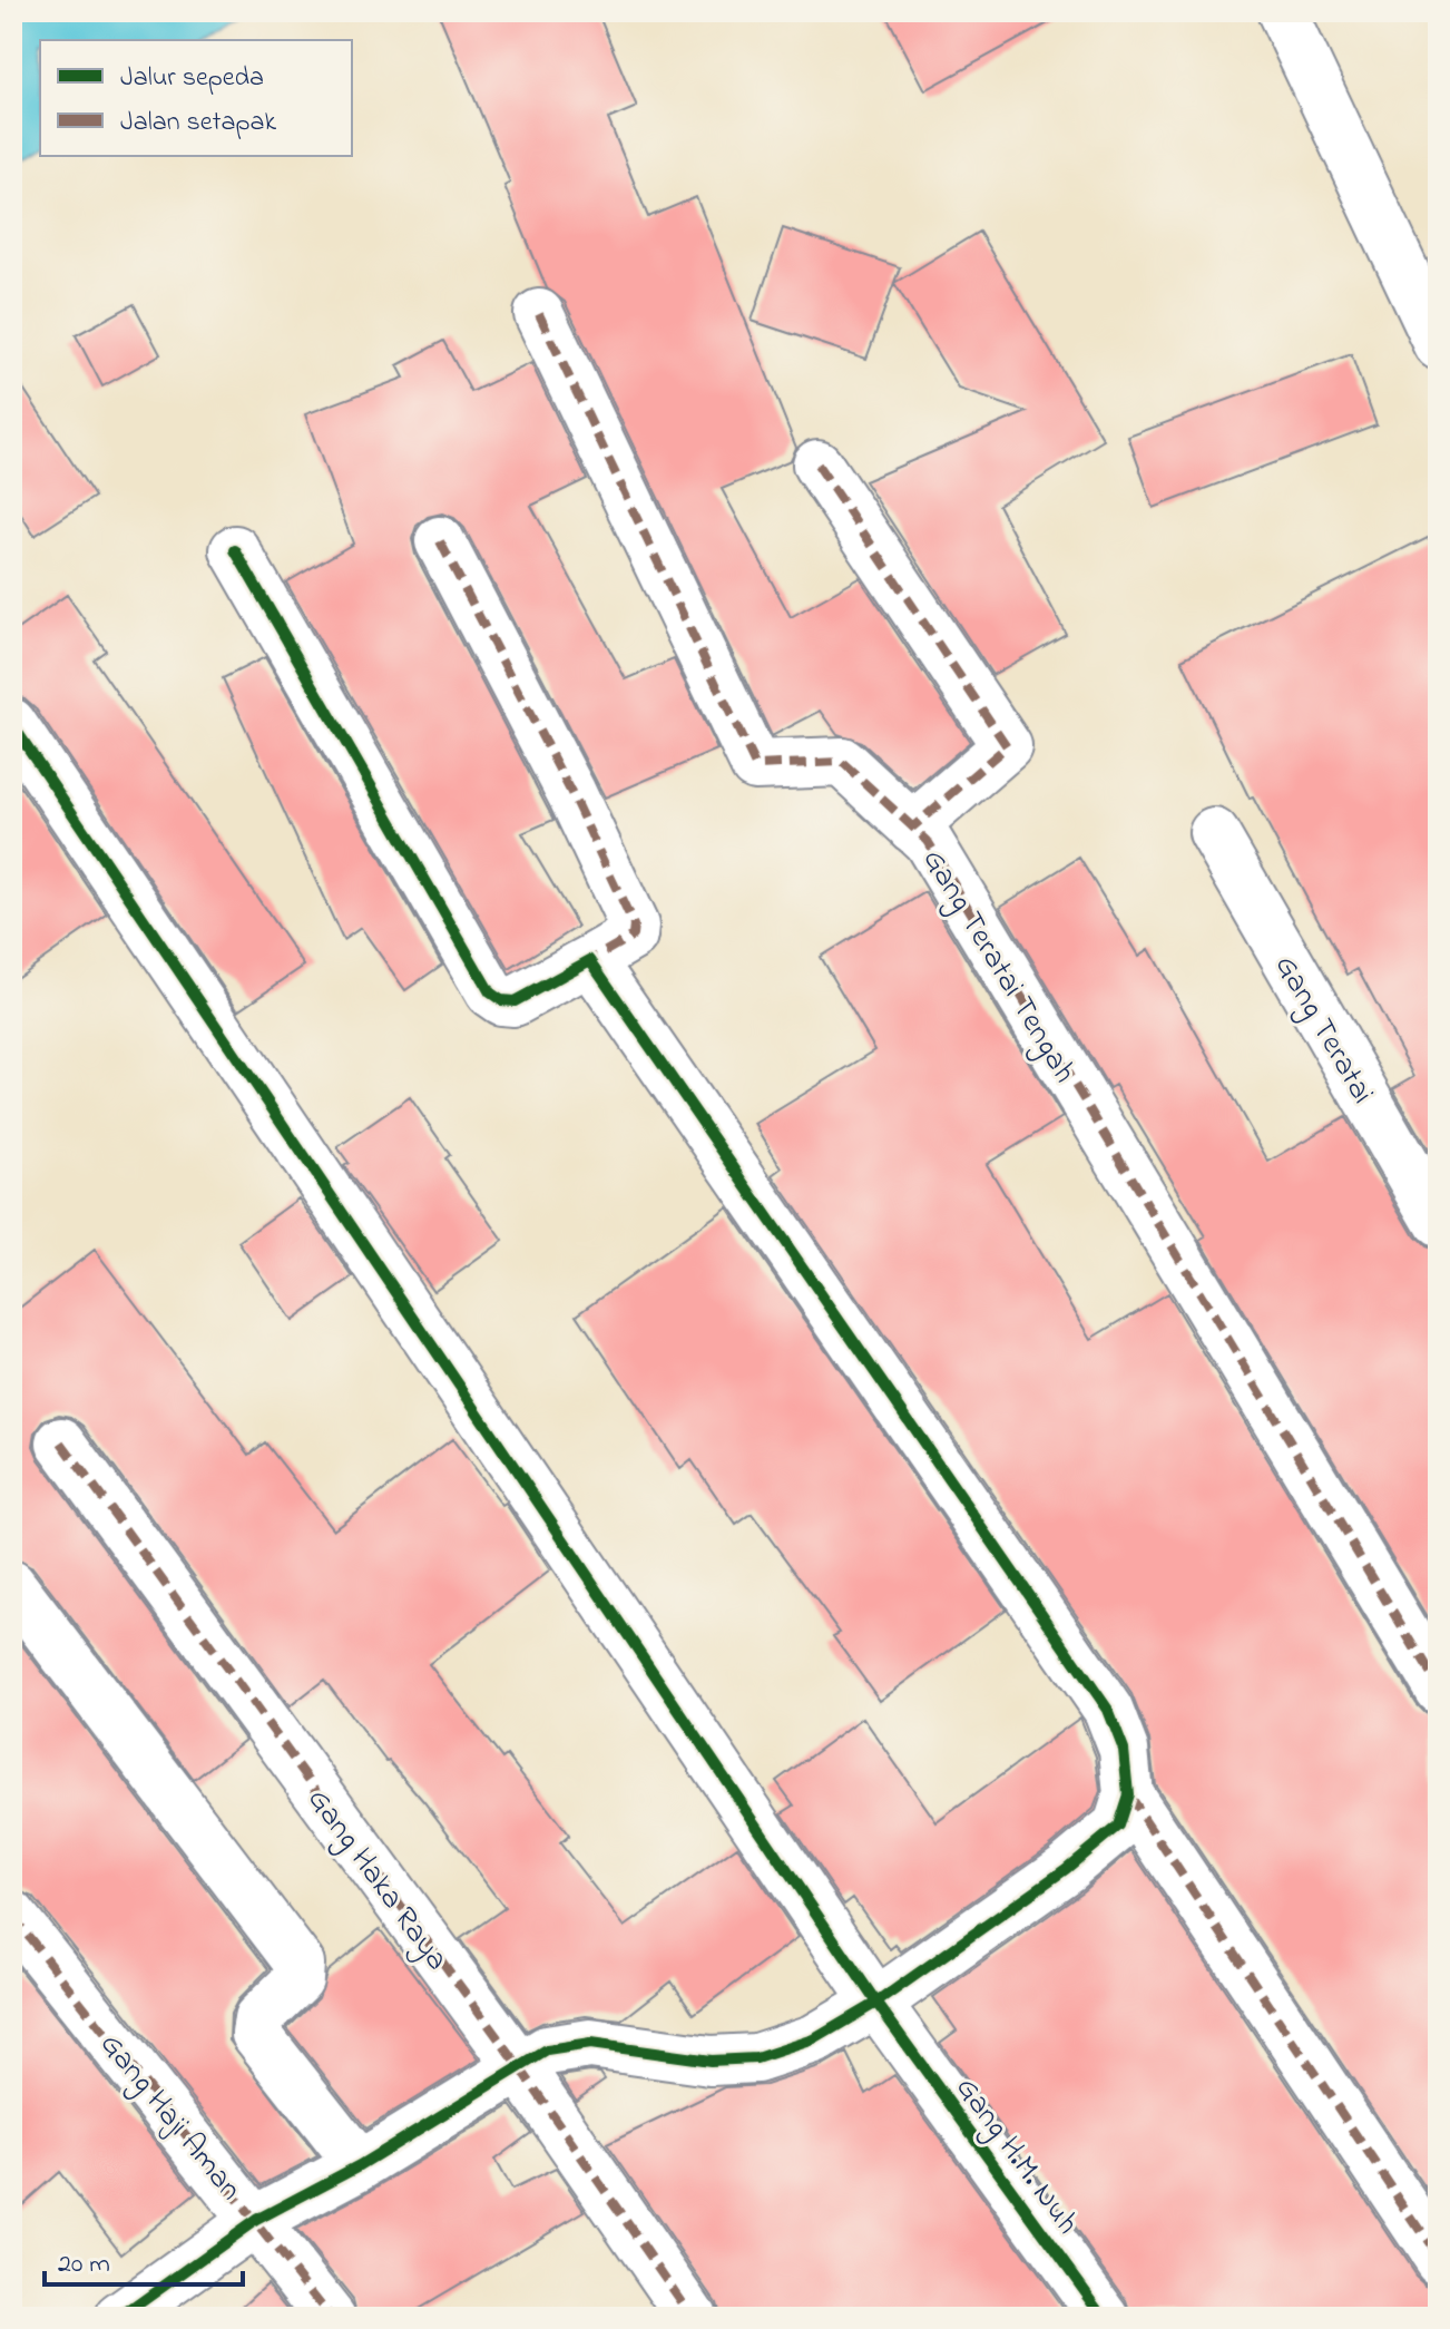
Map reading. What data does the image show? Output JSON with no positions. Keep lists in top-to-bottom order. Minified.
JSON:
{"streets":{"street":["Gang Teratai Tengah","Gang Teratai","Gang Haka Raya","Gang Haji Aman","Gang H.M. Nuh"]},"legend":["Jalur sepeda","Jalan setapak"],"scale_bar":"20 m"}
